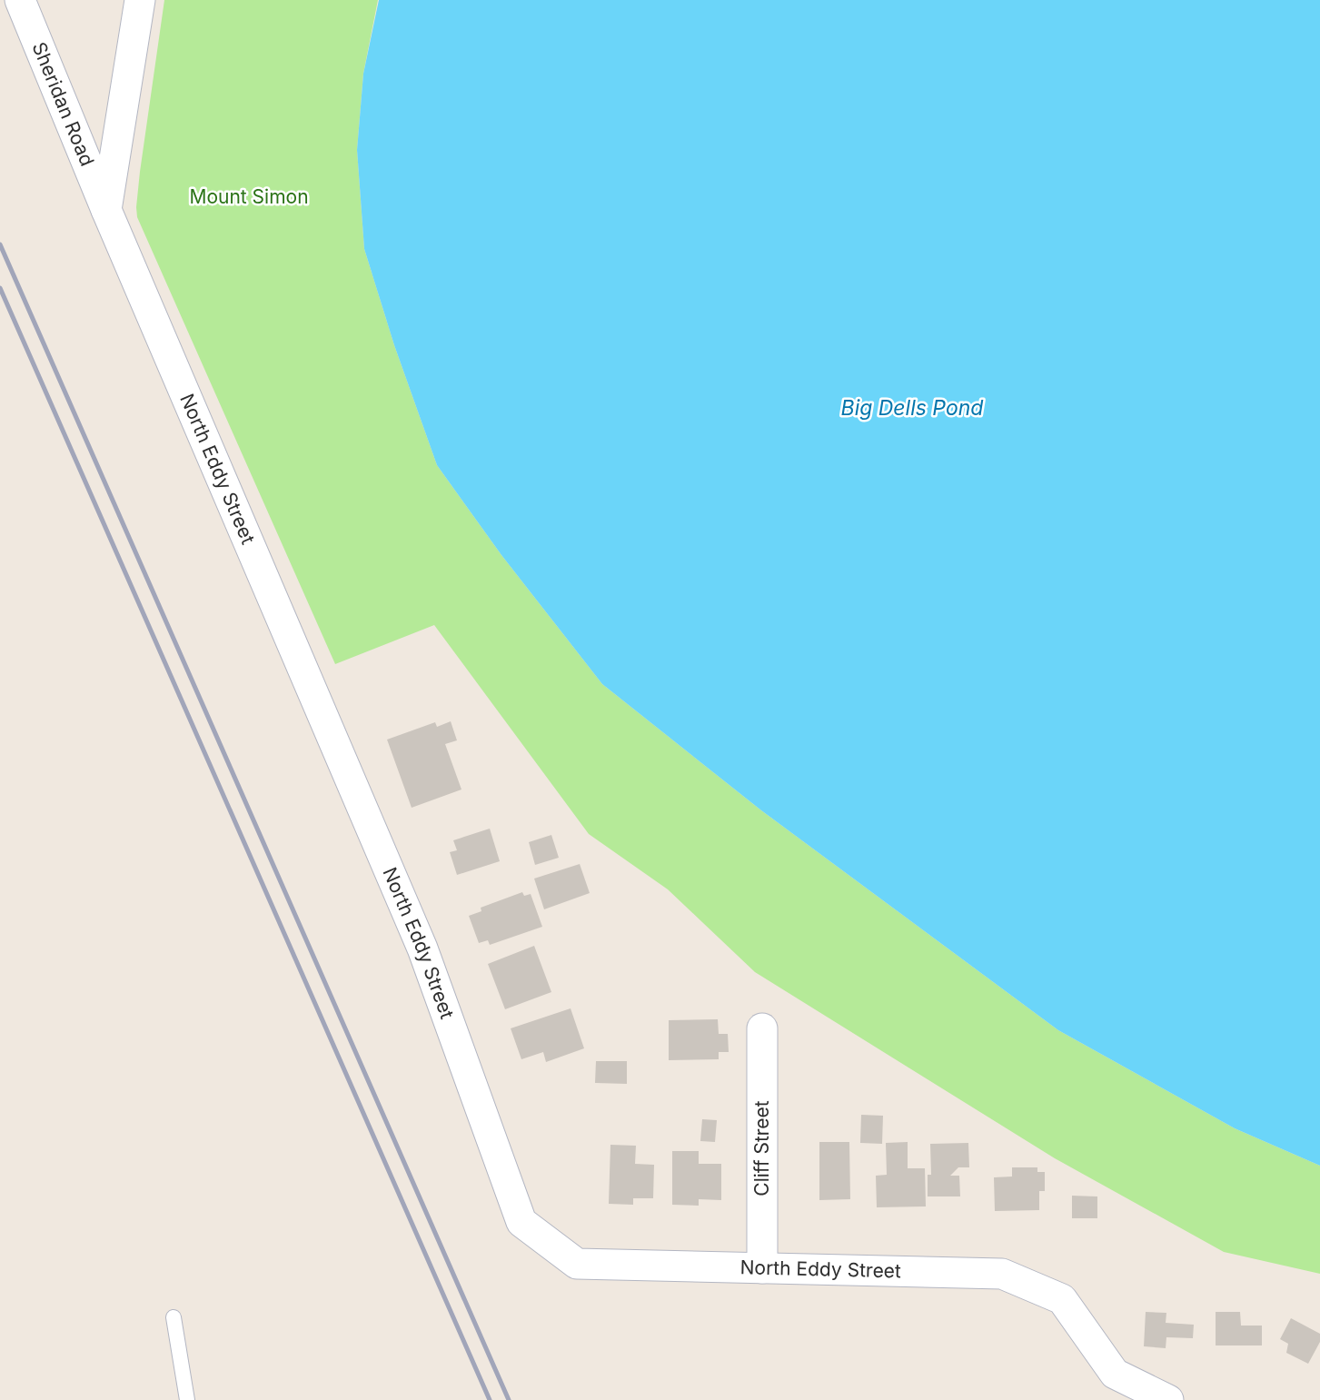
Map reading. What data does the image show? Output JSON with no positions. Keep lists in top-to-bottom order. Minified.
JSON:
{"streets":{"street":["Sheridan Road","North Eddy Street","Cliff Street"]},"crossings":[["Sheridan Road","North Eddy Street"],["North Eddy Street","Cliff Street"]],"water":["Big Dells Pond"],"parks":["Mount Simon"]}
